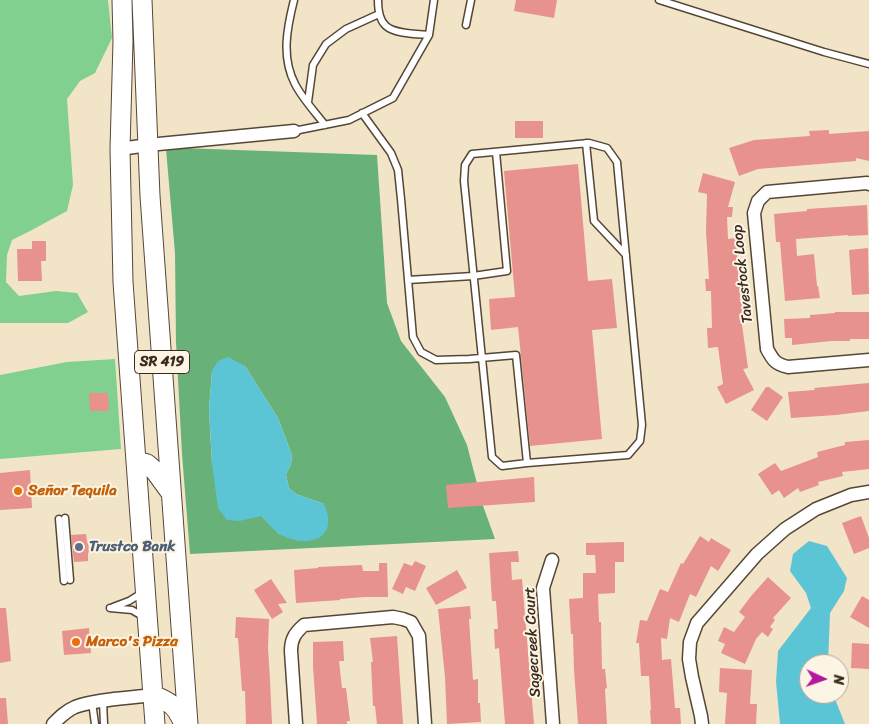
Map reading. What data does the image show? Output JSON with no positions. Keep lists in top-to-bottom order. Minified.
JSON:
{"streets":{"main road":["SR 419"],"street":["Tavestock Loop","Sagecreek Court"]},"places":["Señor Tequila","Trustco Bank","Marco's Pizza"],"north":"right"}
